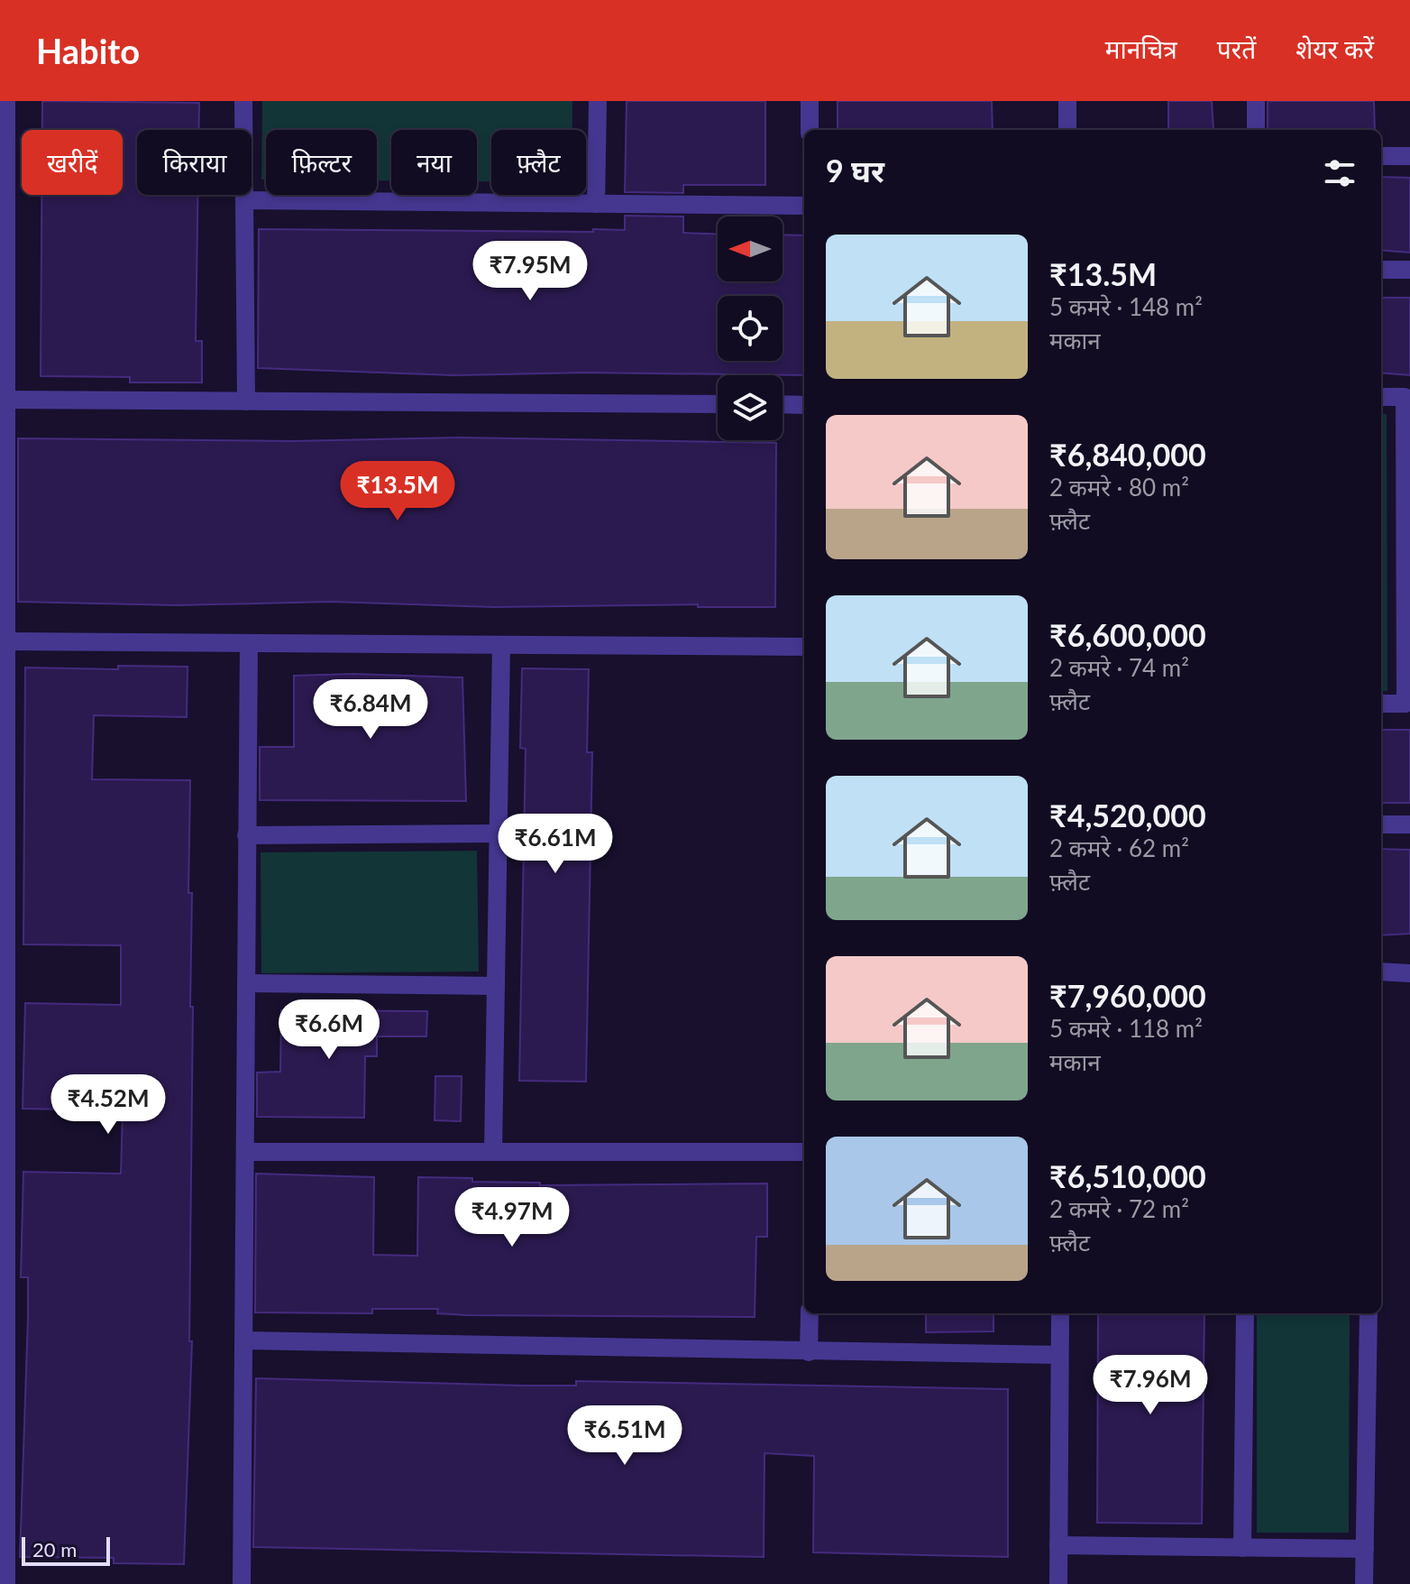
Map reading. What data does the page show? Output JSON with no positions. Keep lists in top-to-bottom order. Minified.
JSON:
{"scale_bar":"20 m","north":"left","page":{"header":"Habito","nav":["मानचित्र","परतें","शेयर करें"],"chip":["खरीदें","किराया","फ़िल्टर","नया","फ़्लैट"],"heading":"9 घर","list":[{"name":"₹13.5M","note":"5 कमरे · 148 m² · मकान"},{"name":"₹6,840,000","note":"2 कमरे · 80 m² · फ़्लैट"},{"name":"₹6,600,000","note":"2 कमरे · 74 m² · फ़्लैट"},{"name":"₹4,520,000","note":"2 कमरे · 62 m² · फ़्लैट"},{"name":"₹7,960,000","note":"5 कमरे · 118 m² · मकान"},{"name":"₹6,510,000","note":"2 कमरे · 72 m² · फ़्लैट"}],"price":["₹7.95M","₹13.5M","₹6.84M","₹6.61M","₹6.6M","₹4.52M","₹4.97M","₹7.96M","₹6.51M"],"scale":"20 m"}}
